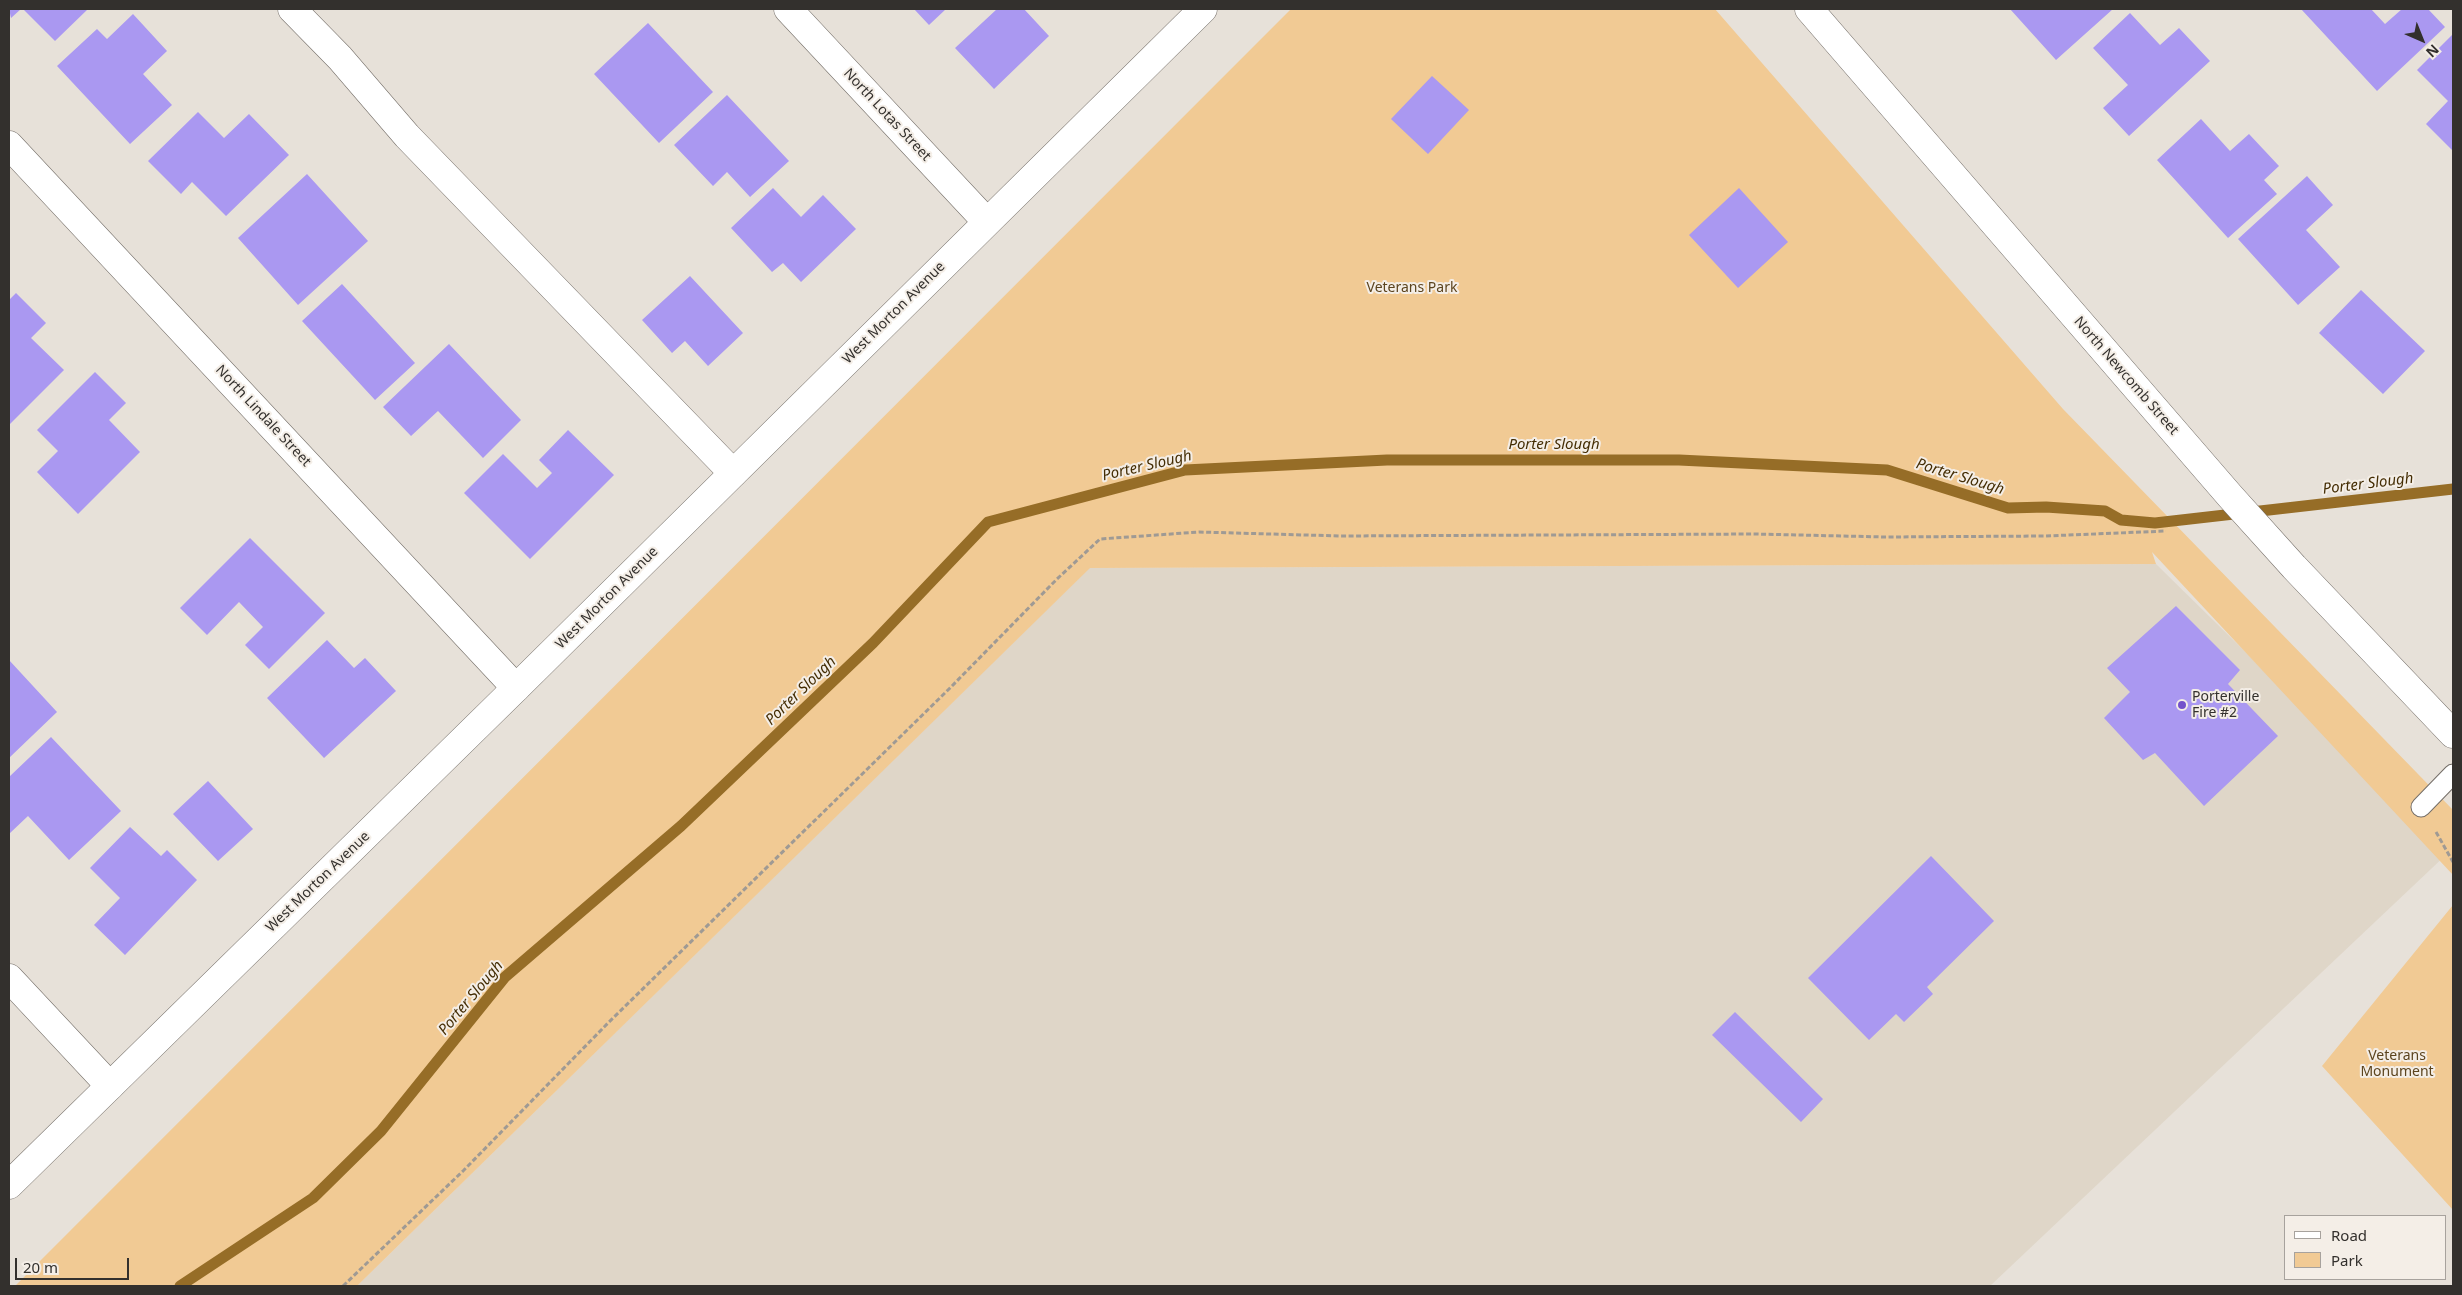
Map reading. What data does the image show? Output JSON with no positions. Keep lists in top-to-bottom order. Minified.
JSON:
{"streets":{"main road":["North Lotas Street","West Morton Avenue","North Newcomb Street","North Lindale Street"]},"crossings":[["North Lotas Street","West Morton Avenue"],["West Morton Avenue","North Lindale Street"]],"water":["Porter Slough"],"parks":["Veterans Park","Veterans Monument"],"places":["Porterville Fire #2"],"legend":["Road","Park"],"scale_bar":"20 m","north":"bottom right"}
